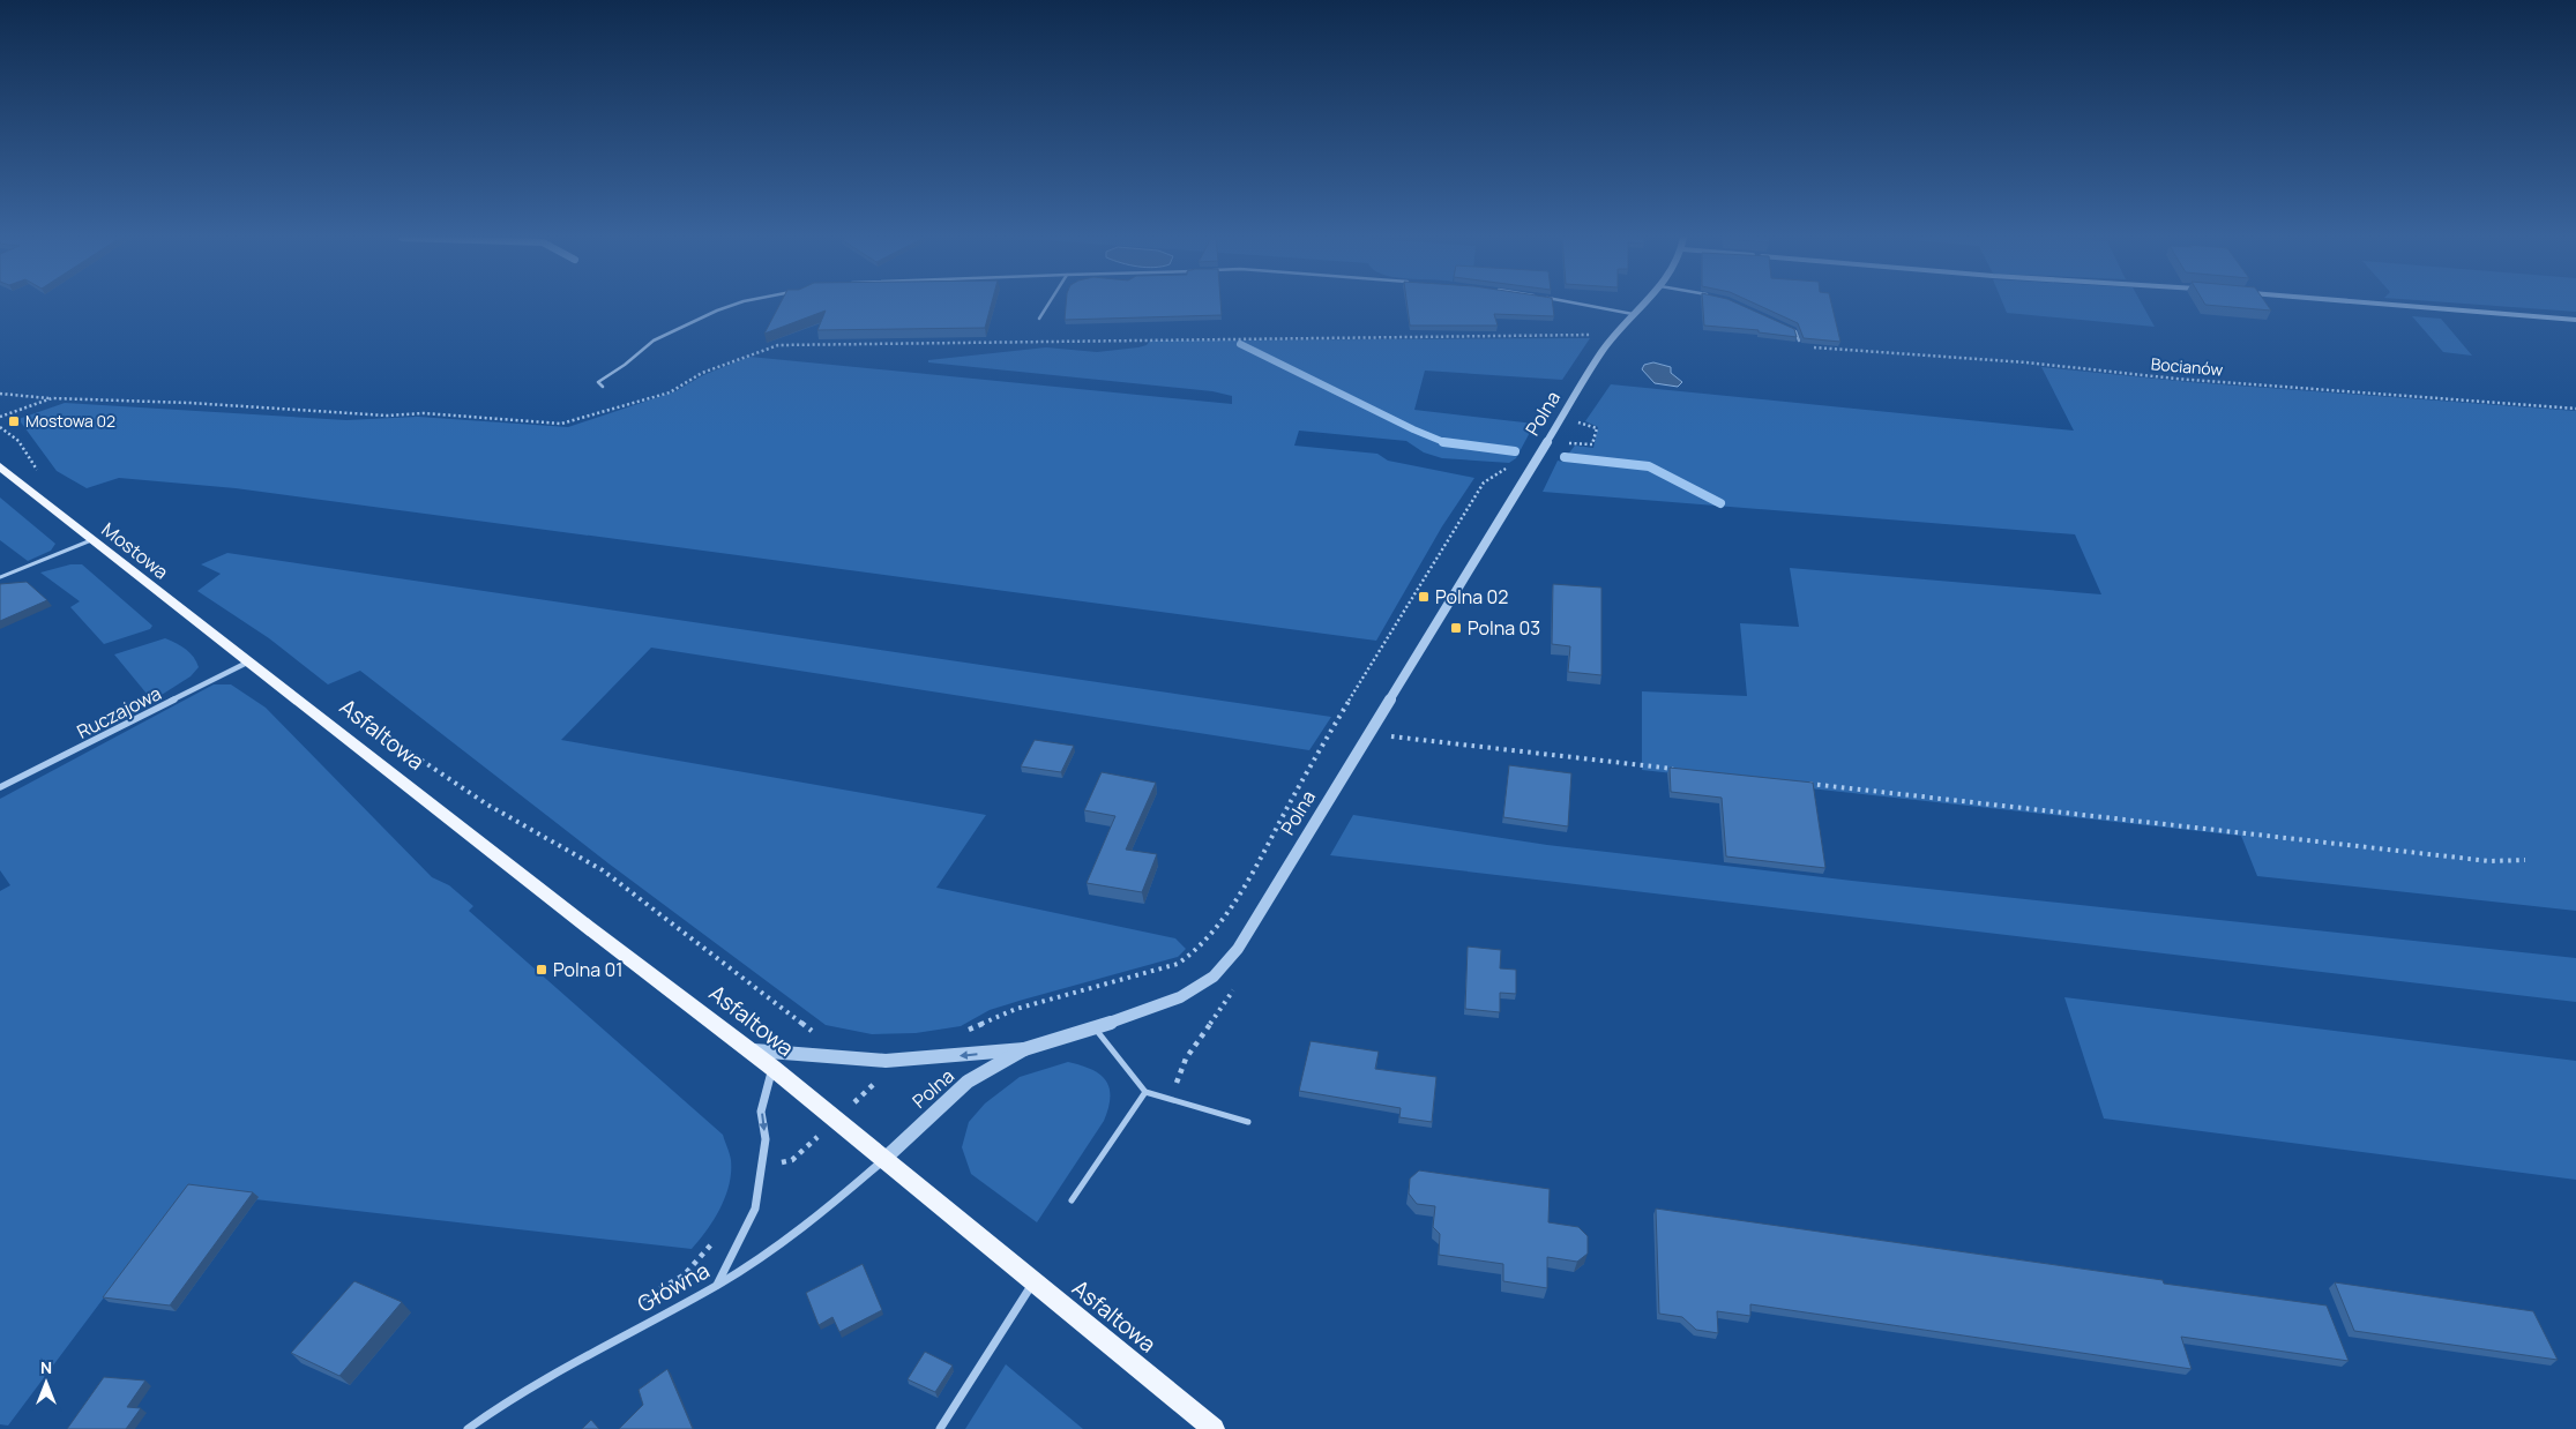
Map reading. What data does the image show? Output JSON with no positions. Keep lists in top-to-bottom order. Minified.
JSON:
{"streets":{"main road":["Mostowa","Asfaltowa"],"street":["Polna","Ruczajowa","Główna"],"path":["Bocianów"]},"crossings":[["Polna","Asfaltowa"],["Polna","Główna"],["Mostowa","Ruczajowa"],["Mostowa","Asfaltowa"],["Ruczajowa","Asfaltowa"],["Asfaltowa","Główna"]],"places":{"transit":["Mostowa 02","Polna 02","Polna 03","Polna 01"]},"north":"top"}
